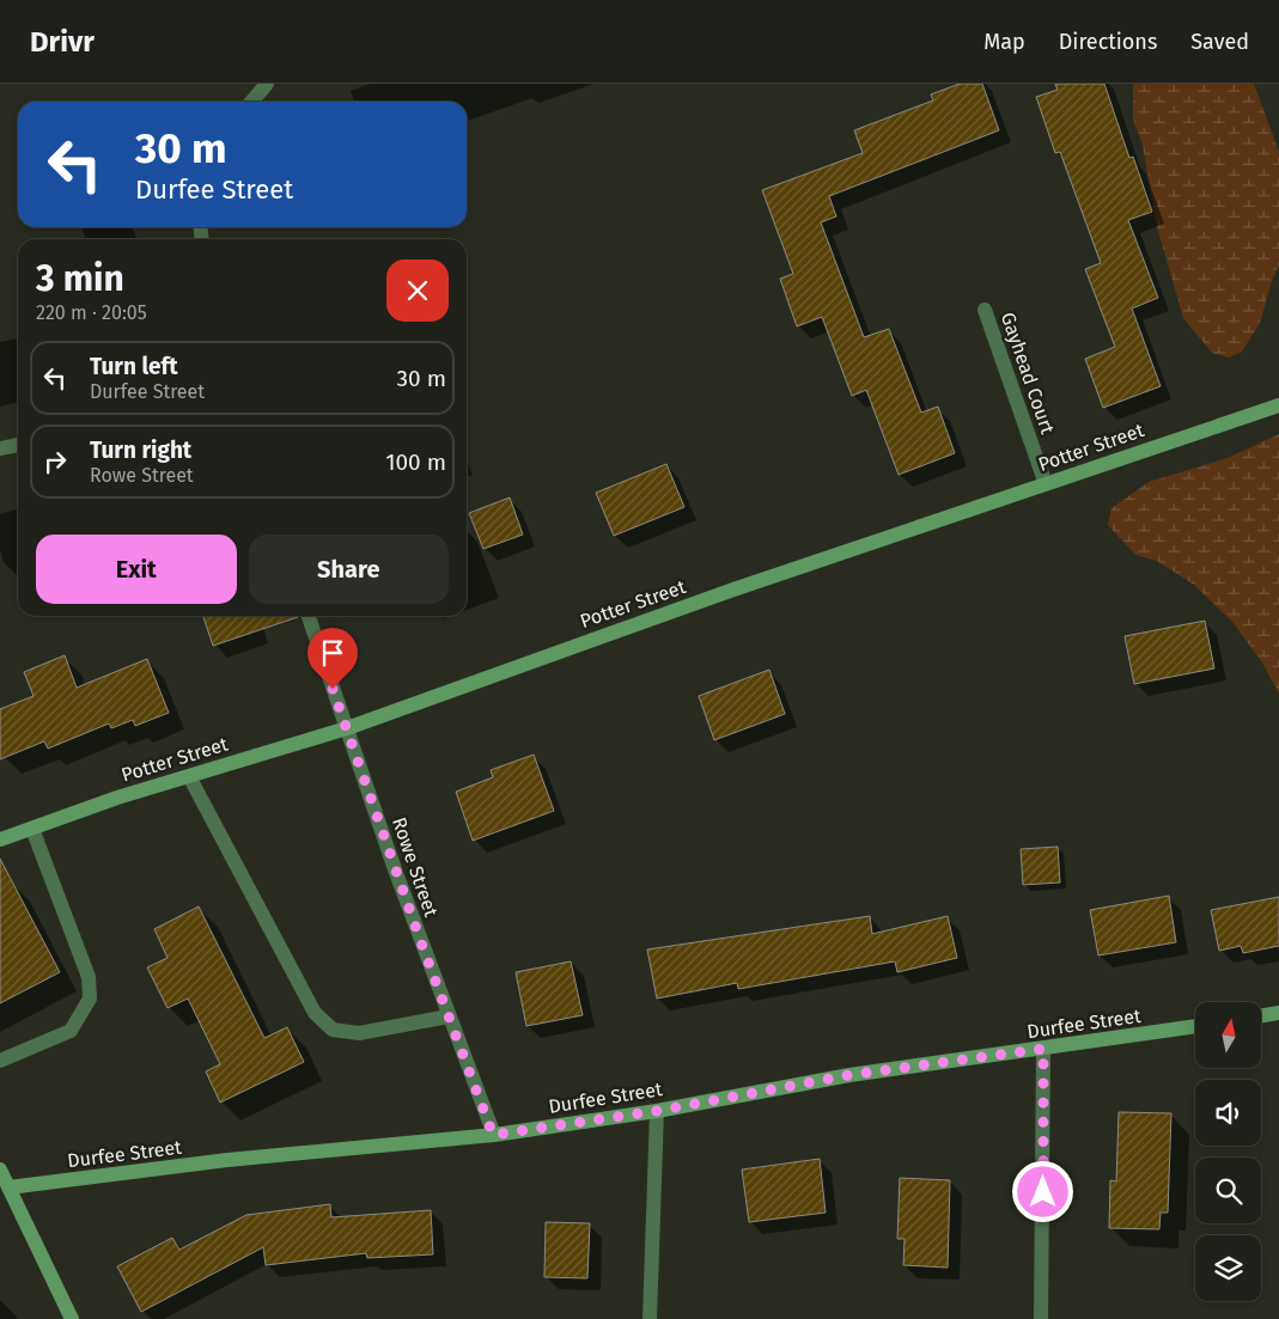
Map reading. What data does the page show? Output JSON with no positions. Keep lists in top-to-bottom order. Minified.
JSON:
{"streets":{"main road":["Potter Street","Durfee Street"],"street":["Gayhead Court","Rowe Street"]},"crossings":[["Gayhead Court","Potter Street"],["Potter Street","Rowe Street"],["Rowe Street","Durfee Street"]],"north":"top","page":{"header":"Drivr","nav":["Map","Directions","Saved"],"turn":["30 m","Durfee Street"],"heading":["3 min","220 m · 20:05"],"list":[{"name":"Turn left","note":"Durfee Street","value":"30 m"},{"name":"Turn right","note":"Rowe Street","value":"100 m"}],"buttons":["Exit","Share"]}}
